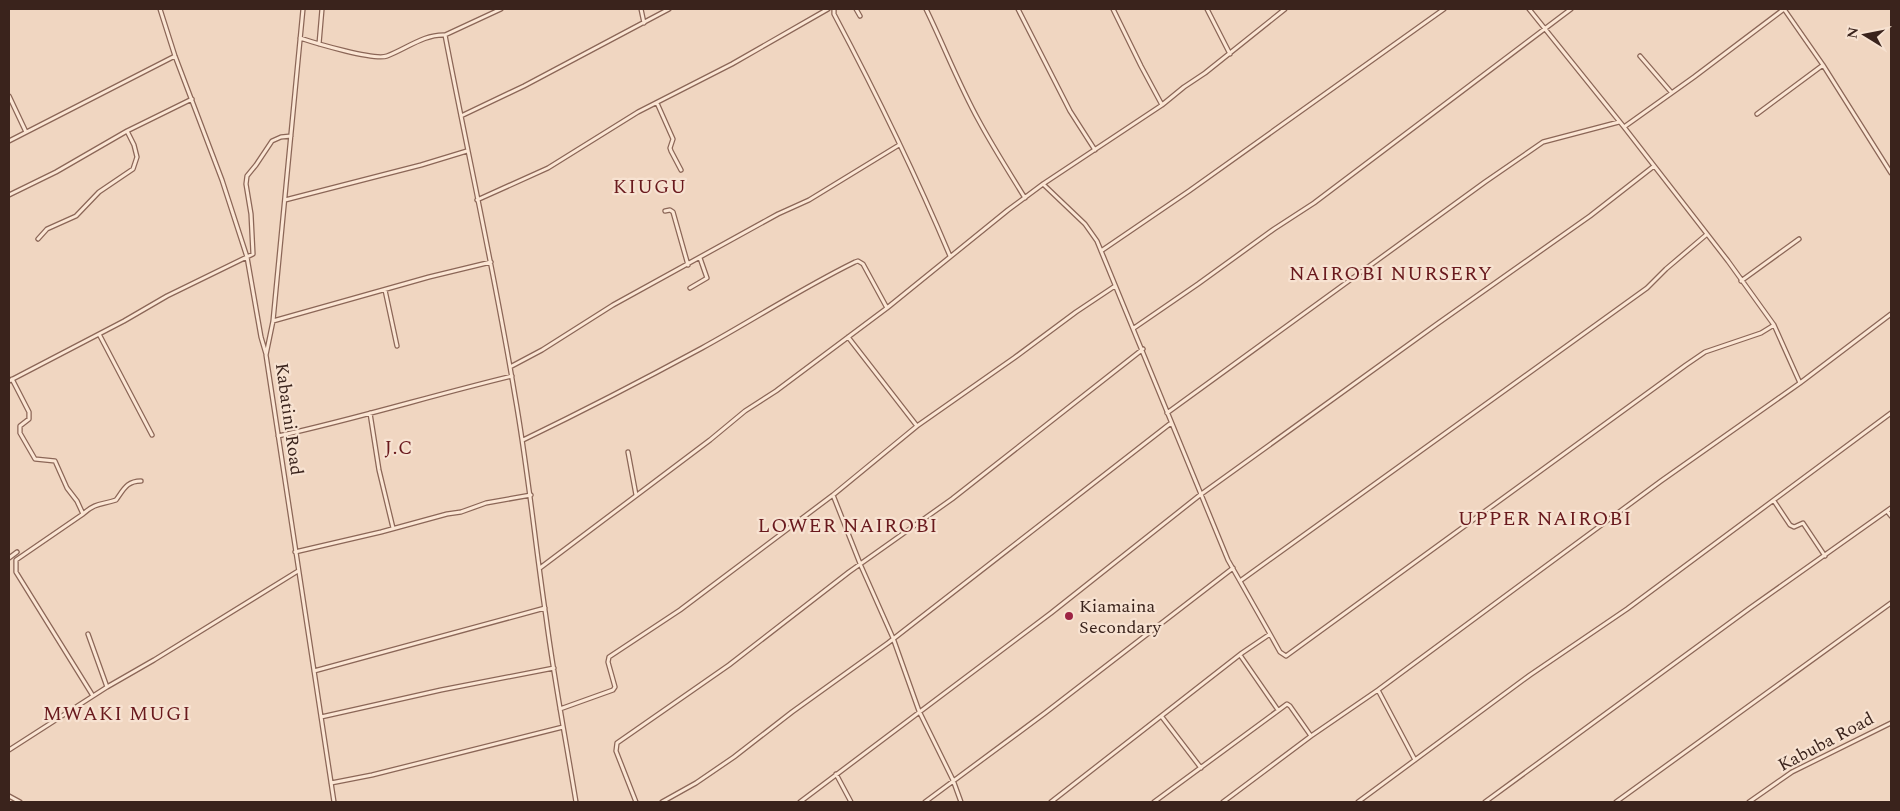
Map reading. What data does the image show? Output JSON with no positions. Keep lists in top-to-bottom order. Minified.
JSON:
{"streets":{"street":["Kabatini Road","Kabuba Road"]},"districts":["KIUGU","NAIROBI NURSERY","J.C","UPPER NAIROBI","LOWER NAIROBI","MWAKI MUGI"],"places":["Kiamaina Secondary"],"north":"left"}
